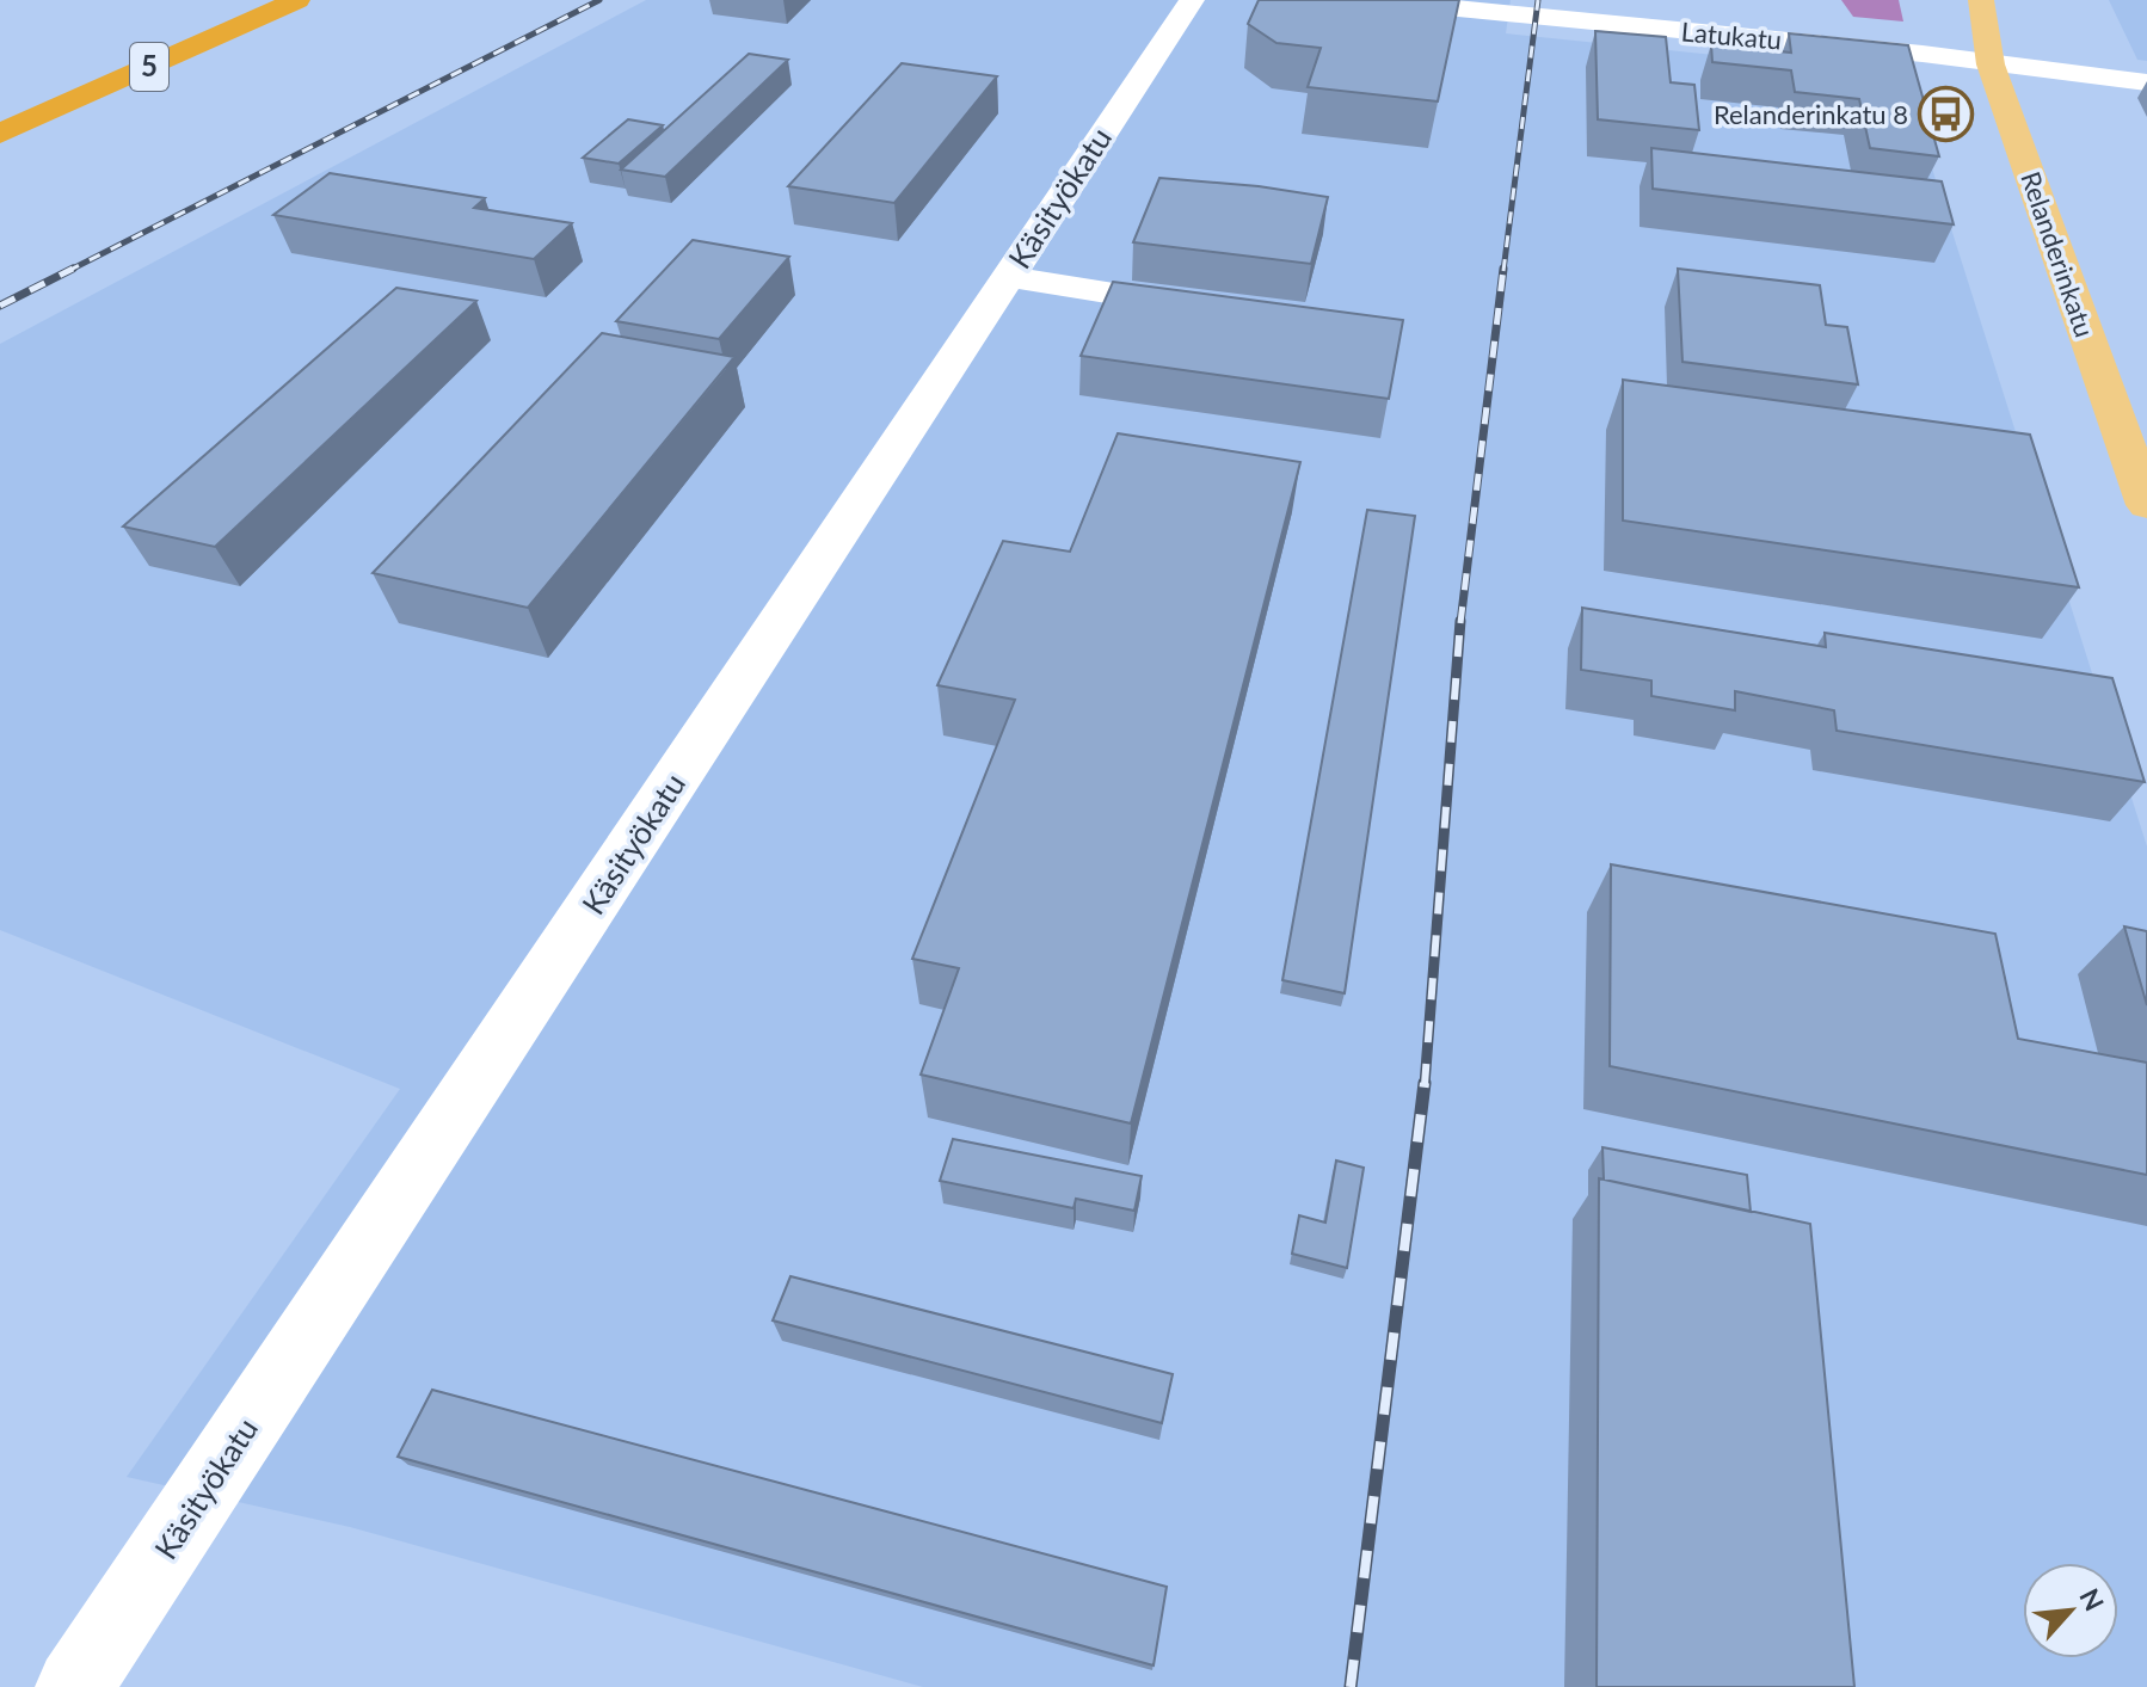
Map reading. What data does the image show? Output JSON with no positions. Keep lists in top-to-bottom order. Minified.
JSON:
{"streets":{"highway":["5"],"main road":["Relanderinkatu"],"street":["Latukatu","Käsityökatu"]},"crossings":[["Latukatu","Relanderinkatu"]],"places":{"bus stop":["Relanderinkatu 8"]},"north":"top right"}
